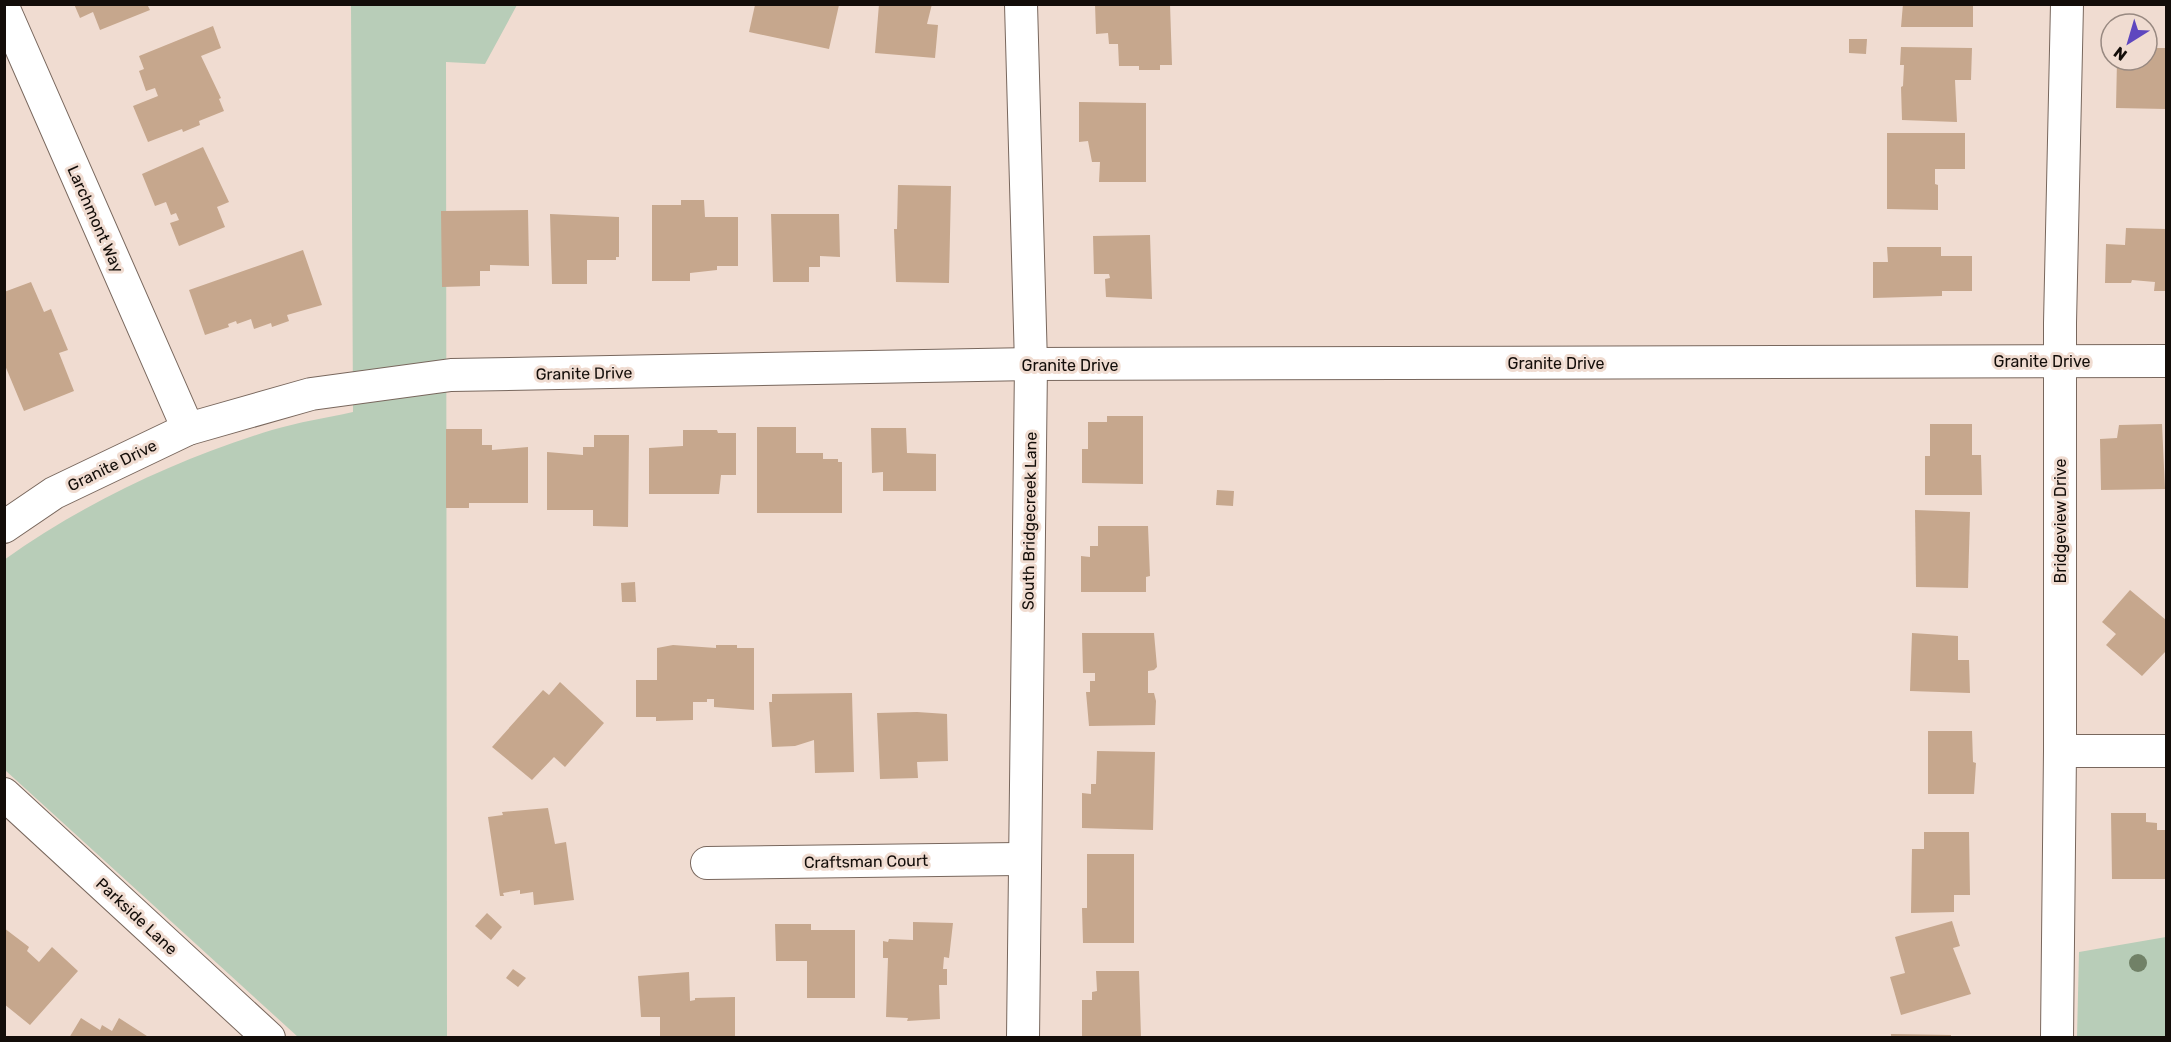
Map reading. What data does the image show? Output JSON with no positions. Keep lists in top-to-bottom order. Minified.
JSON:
{"streets":{"street":["Larchmont Way","Granite Drive","South Bridgecreek Lane","Bridgeview Drive","Craftsman Court","Parkside Lane"]},"crossings":[["Larchmont Way","Granite Drive"],["Granite Drive","South Bridgecreek Lane"],["Granite Drive","Bridgeview Drive"],["South Bridgecreek Lane","Craftsman Court"]],"north":"bottom left"}
